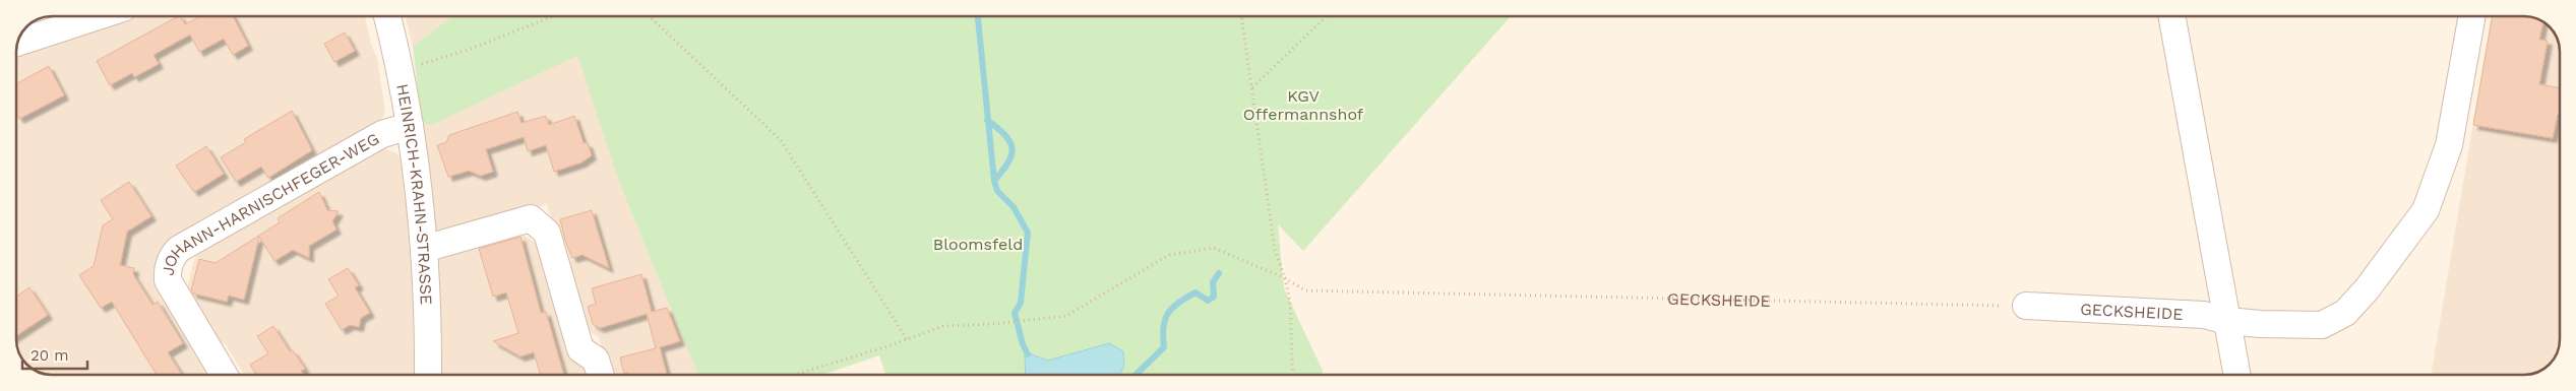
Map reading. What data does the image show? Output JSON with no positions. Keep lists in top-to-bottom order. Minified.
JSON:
{"streets":{"street":["HEINRICH-KRAHN-STRASSE","JOHANN-HARNISCHFEGER-WEG","GECKSHEIDE"]},"crossings":[["HEINRICH-KRAHN-STRASSE","JOHANN-HARNISCHFEGER-WEG"]],"parks":["KGV Offermannshof","Bloomsfeld"],"scale_bar":"20 m"}
